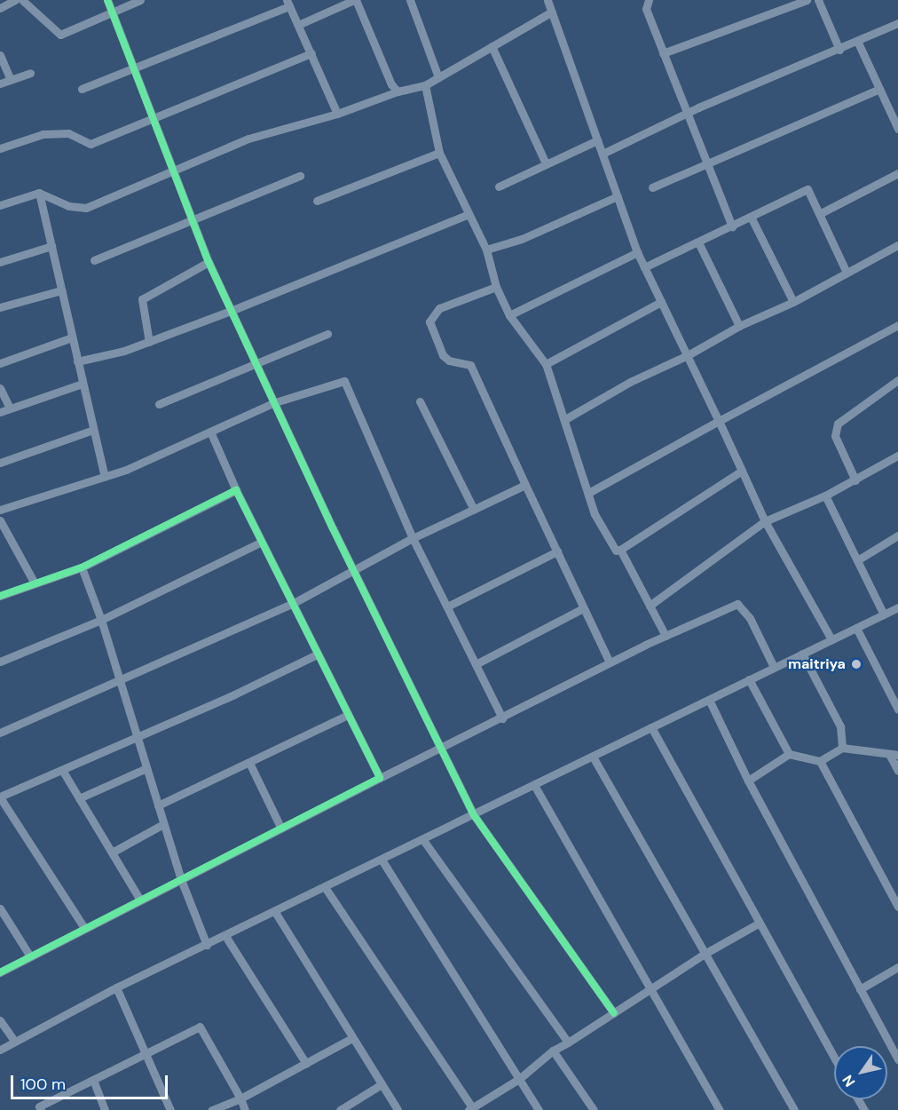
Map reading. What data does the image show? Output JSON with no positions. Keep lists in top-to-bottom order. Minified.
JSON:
{"places":["maitriya"],"scale_bar":"100 m","north":"bottom left"}
